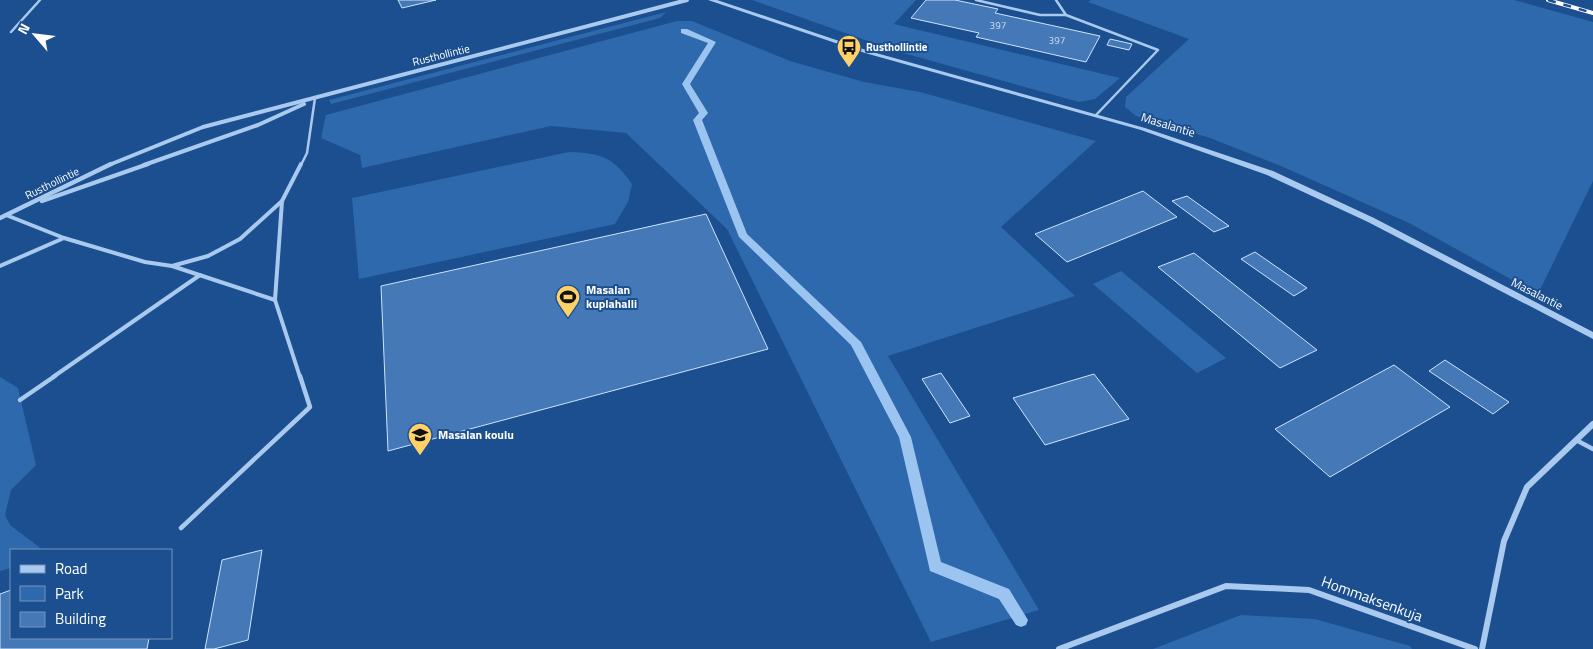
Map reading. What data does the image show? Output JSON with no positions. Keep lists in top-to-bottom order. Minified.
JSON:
{"streets":{"street":["Rusthollintie","Masalantie","Hommaksenkuja"]},"places":{"bus stop":["Rusthollintie"],"sports":["Masalan kuplahalli"],"school or university":["Masalan koulu"]},"house_numbers":["397","397"],"legend":["Road","Park","Building"],"north":"top left"}
